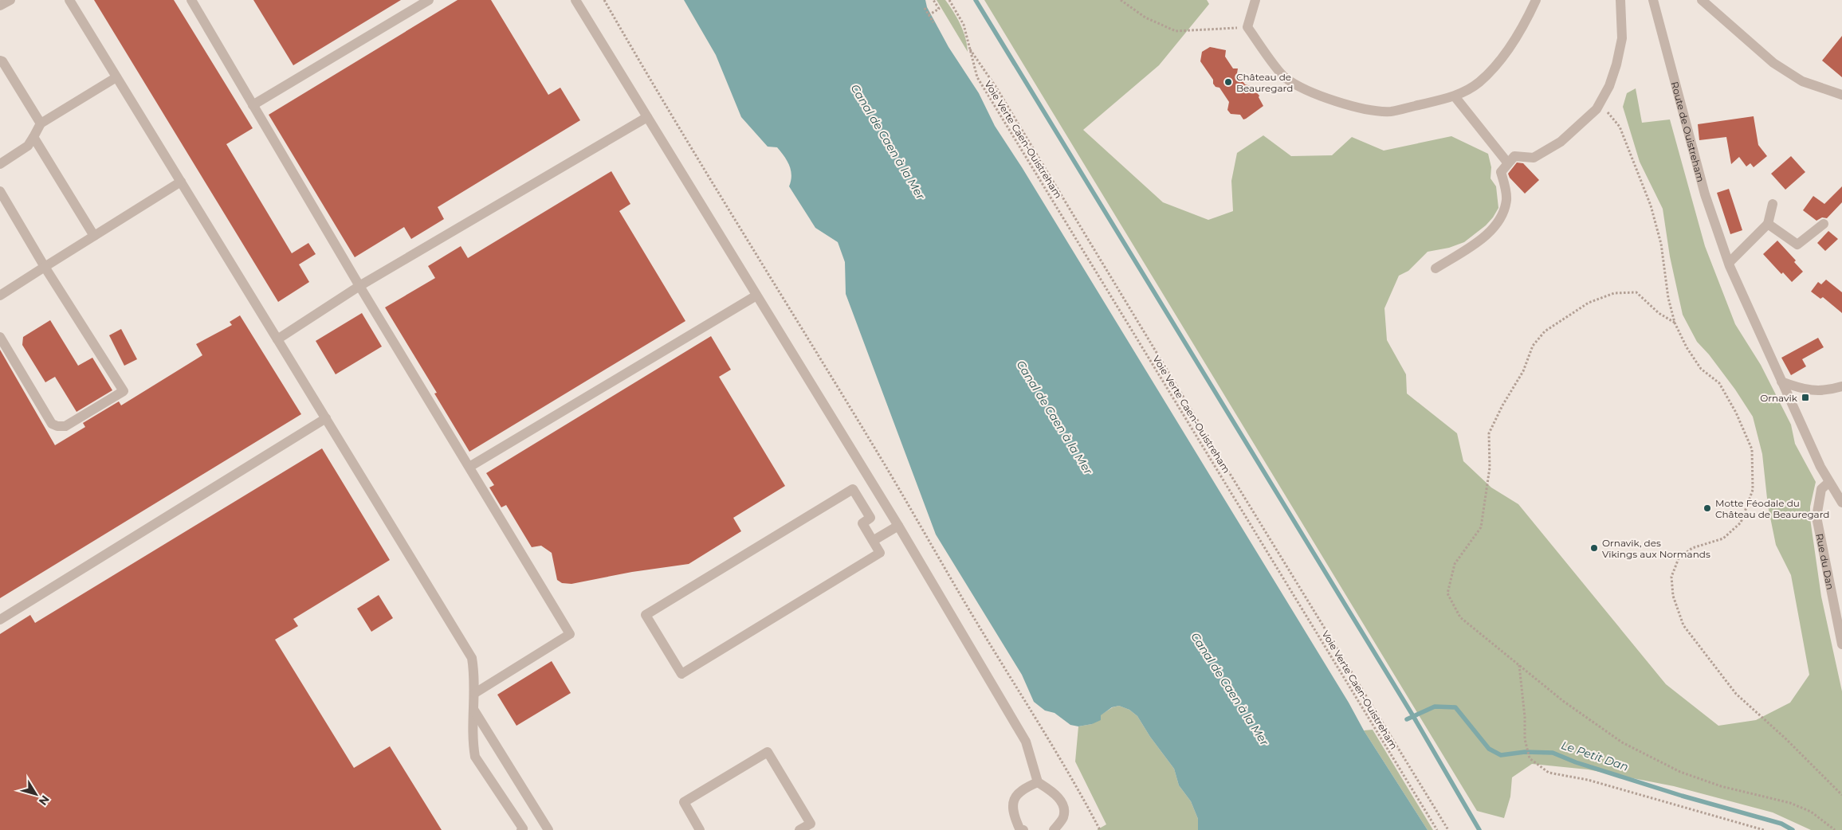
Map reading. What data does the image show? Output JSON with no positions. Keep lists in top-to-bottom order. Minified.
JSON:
{"streets":{"street":["Route de Ouistreham","Rue du Dan"],"path":["Voie Verte Caen-Ouistreham"]},"crossings":[["Route de Ouistreham","Rue du Dan"]],"water":["Canal de Caen à la Mer","Le Petit Dan"],"places":{"other":["Château de Beauregard","Motte Féodale du Château de Beauregard","Ornavik, des Vikings aux Normands"],"transit":["Ornavik"]},"north":"bottom right"}
